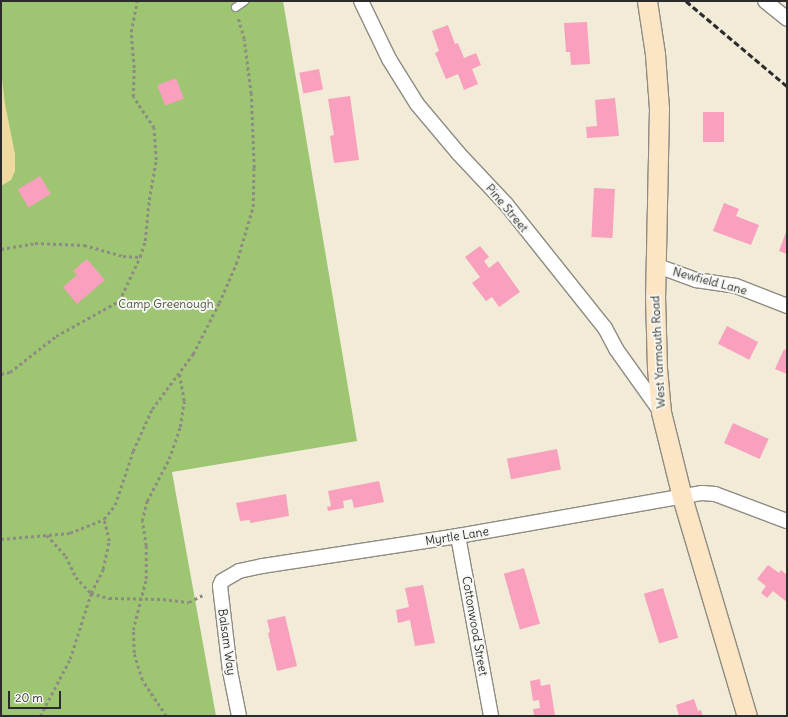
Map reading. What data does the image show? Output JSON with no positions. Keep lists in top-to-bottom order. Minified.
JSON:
{"streets":{"main road":["West Yarmouth Road"],"street":["Pine Street","Newfield Lane","Myrtle Lane","Cottonwood Street","Balsam Way"]},"crossings":[["Pine Street","West Yarmouth Road"],["Newfield Lane","West Yarmouth Road"],["West Yarmouth Road","Myrtle Lane"],["Myrtle Lane","Cottonwood Street"],["Myrtle Lane","Balsam Way"]],"parks":["Camp Greenough"],"scale_bar":"20 m"}
